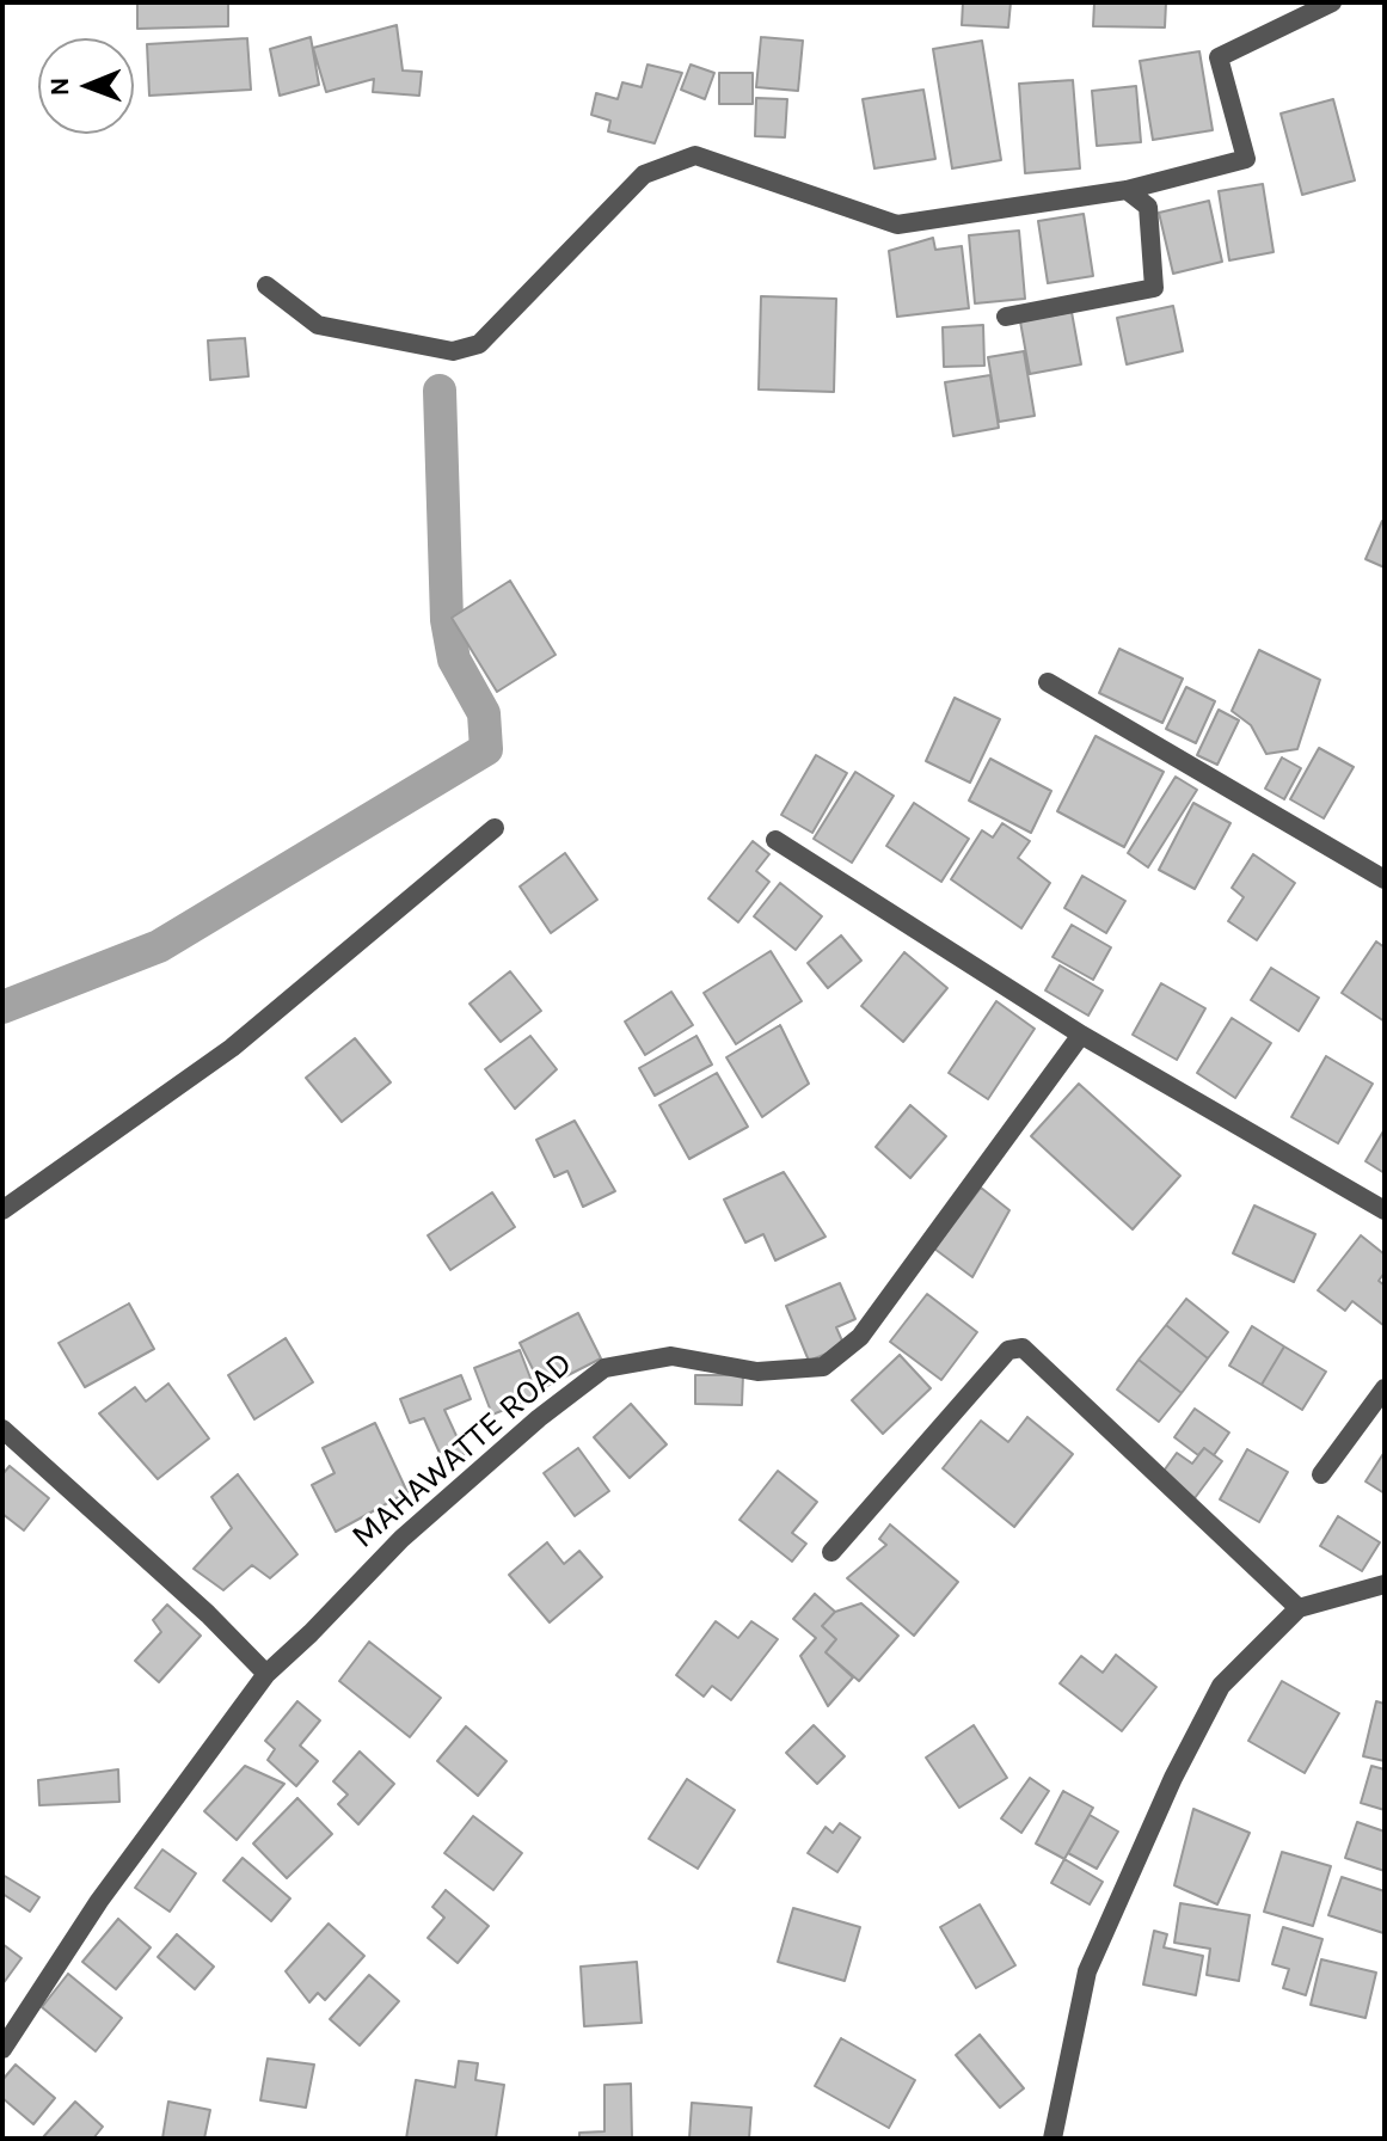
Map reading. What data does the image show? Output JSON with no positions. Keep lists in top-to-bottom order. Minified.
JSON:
{"streets":{"street":["MAHAWATTE ROAD"]},"north":"left"}
